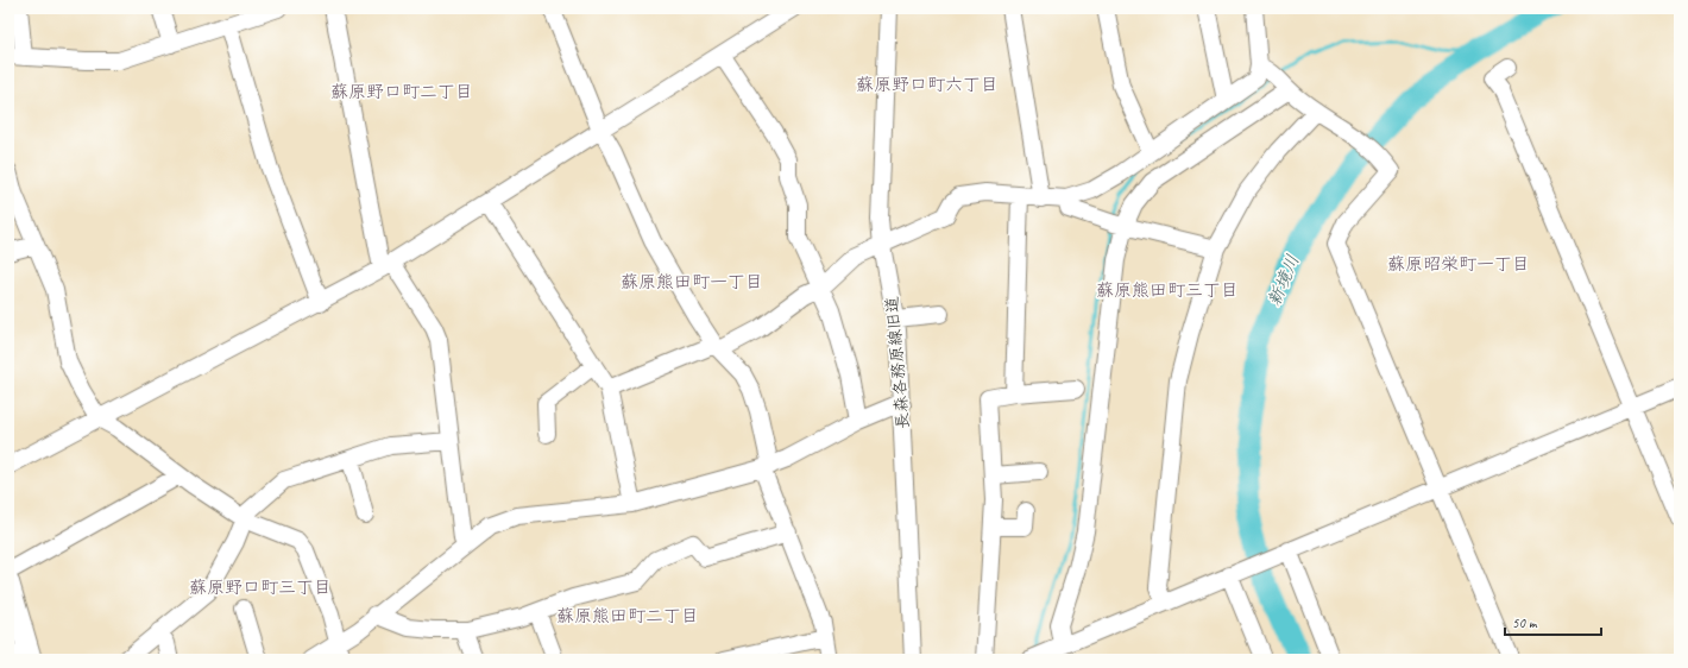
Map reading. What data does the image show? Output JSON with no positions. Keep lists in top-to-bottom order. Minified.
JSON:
{"streets":{"street":["長森各務原線旧道"]},"districts":["蘇原野口町六丁目","蘇原野口町二丁目","蘇原昭栄町一丁目","蘇原熊田町一丁目","蘇原熊田町三丁目","蘇原野口町三丁目","蘇原熊田町二丁目"],"water":["新境川"],"scale_bar":"50 m"}
